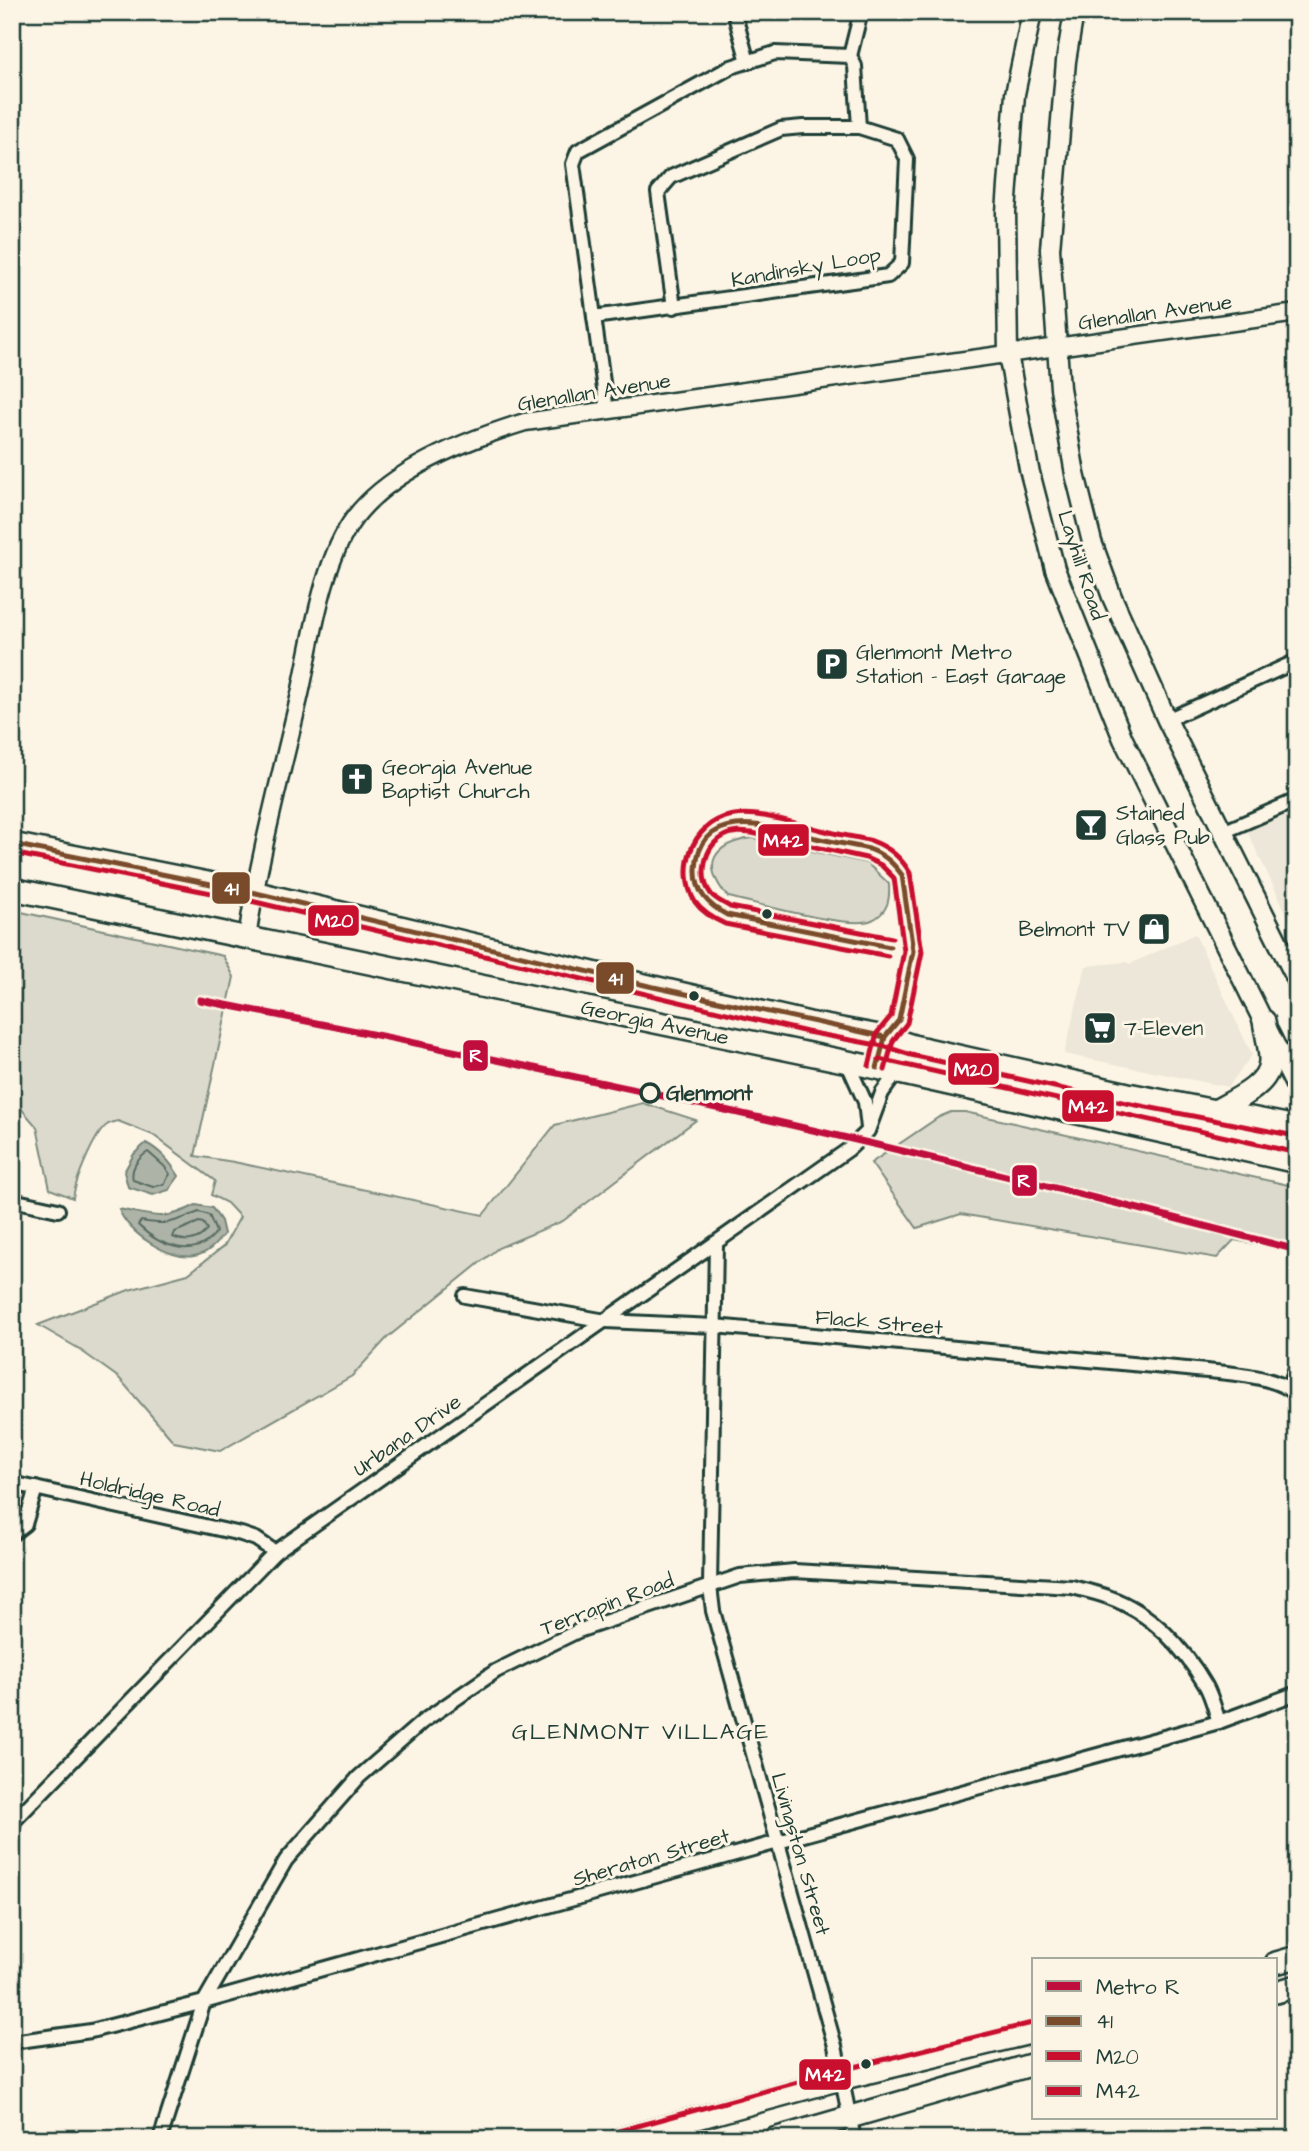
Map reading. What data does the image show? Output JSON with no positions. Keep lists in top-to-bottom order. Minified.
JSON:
{"streets":{"main road":["Layhill Road","Georgia Avenue"],"street":["Kandinsky Loop","Glenallan Avenue","Flack Street","Urbana Drive","Holdridge Road","Terrapin Road","Livingston Street","Sheraton Street"]},"crossings":[["Glenallan Avenue","Layhill Road"],["Glenallan Avenue","Georgia Avenue"],["Georgia Avenue","Urbana Drive"],["Flack Street","Urbana Drive"],["Flack Street","Livingston Street"],["Urbana Drive","Holdridge Road"],["Urbana Drive","Livingston Street"],["Terrapin Road","Livingston Street"],["Terrapin Road","Sheraton Street"],["Livingston Street","Sheraton Street"]],"districts":["GLENMONT VILLAGE"],"places":{"parking":["Glenmont Metro Station - East Garage"],"church":["Georgia Avenue Baptist Church"],"bar":["Stained Glass Pub"],"shop":["Belmont TV"],"supermarket":["7-Eleven"],"other":["Glenmont"]},"lines":["transit line M20","transit line 41","transit line M42","metro line R"],"legend":["Metro R","41","M20","M42"]}
